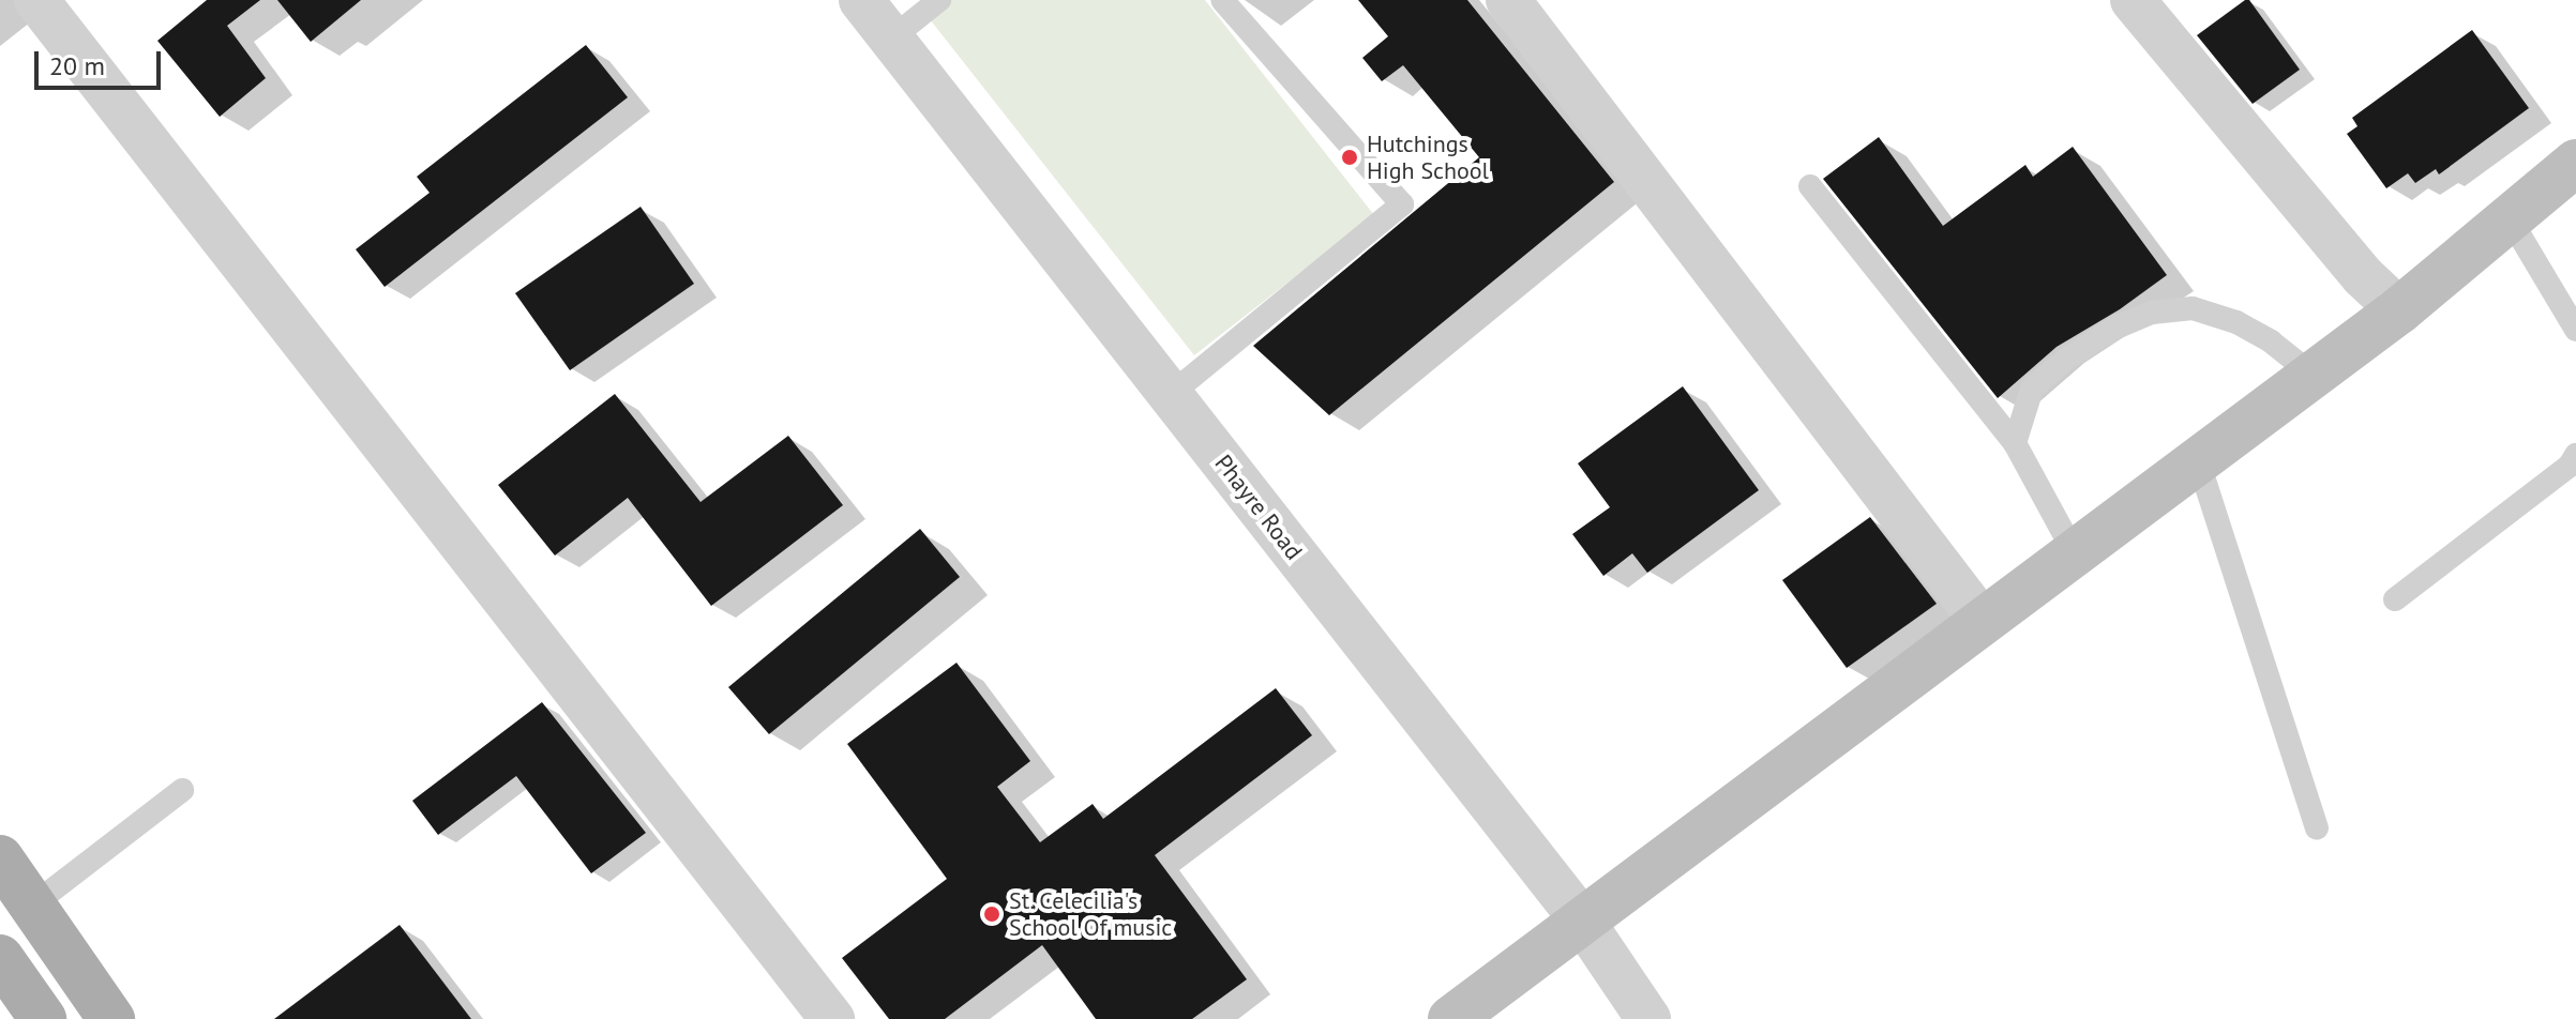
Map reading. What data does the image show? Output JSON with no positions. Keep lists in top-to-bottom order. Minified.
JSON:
{"streets":{"street":["Phayre Road"]},"places":["Hutchings High School","St. Celecilia's School Of music"],"scale_bar":"20 m"}
